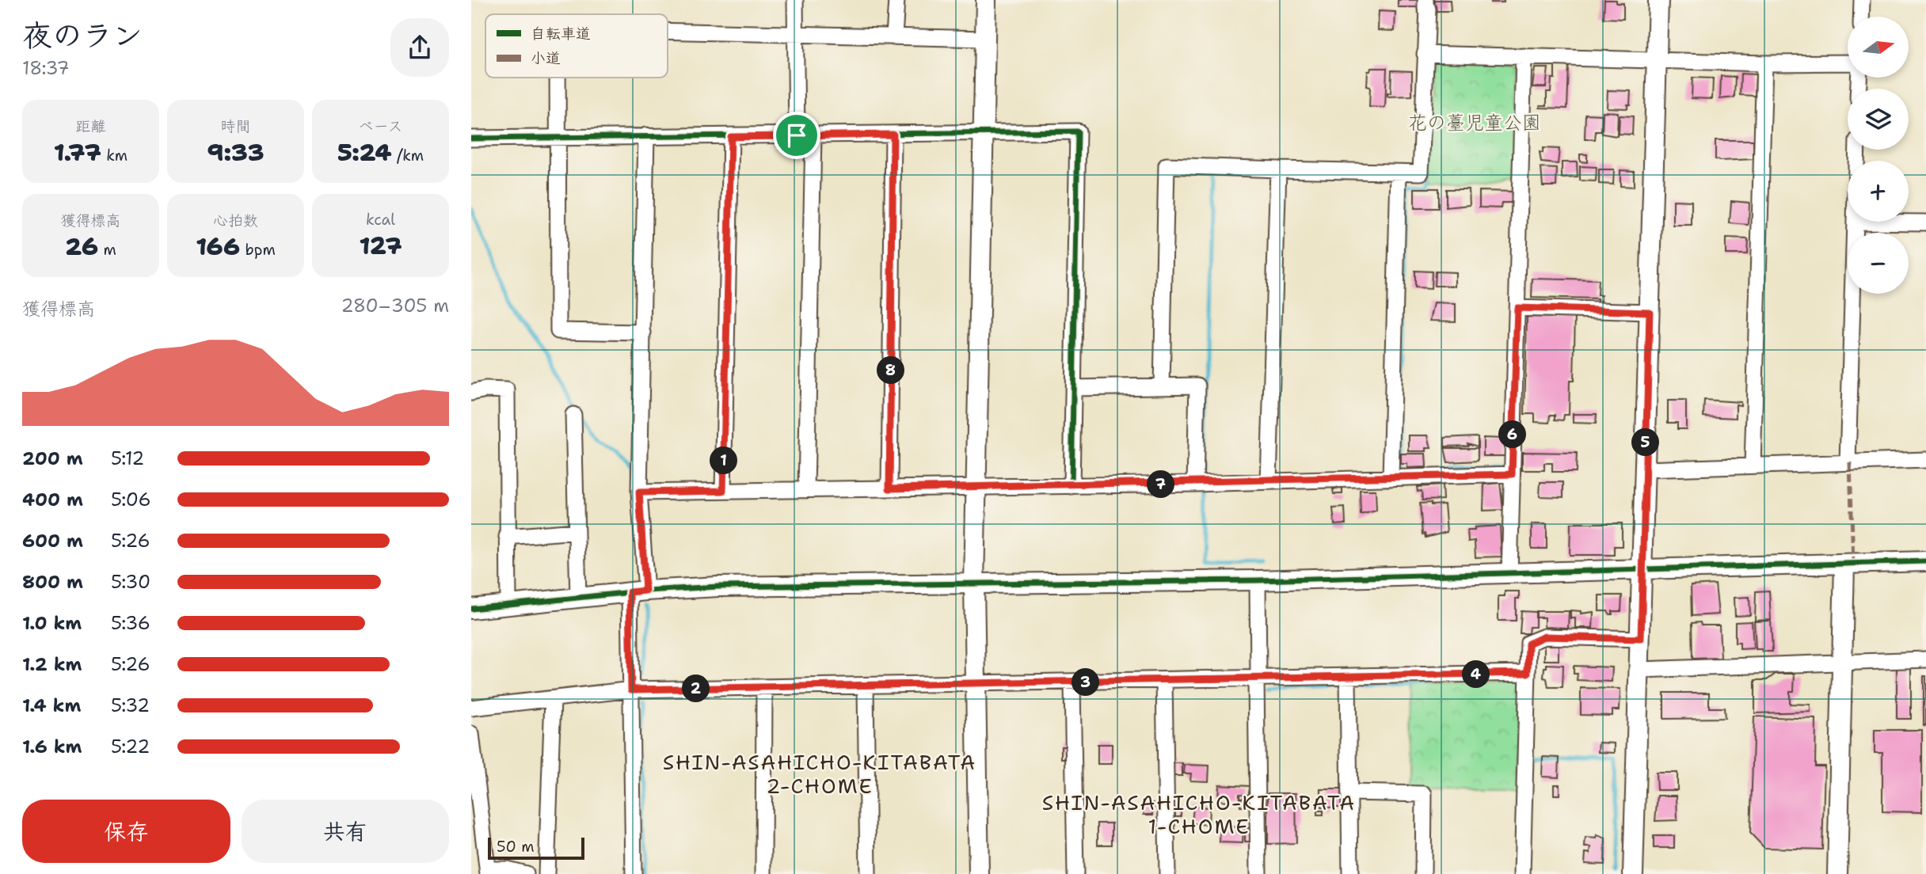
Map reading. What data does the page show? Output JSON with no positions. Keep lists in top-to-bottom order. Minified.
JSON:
{"districts":["SHIN-ASAHICHO-KITABATA 2-CHOME","SHIN-ASAHICHO-KITABATA 1-CHOME"],"parks":["花の薹児童公園"],"legend":["自転車道","小道"],"scale_bar":"50 m","north":"right","page":{"heading":["夜のラン","18:37"],"map_buttons":["+","−"],"stats":[["距離","1.77 km"],["時間","9:33"],["ペース","5:24 /km"],["獲得標高","26 m"],["心拍数","166 bpm"],["kcal","127"]],"chart":["獲得標高","280–305 m"],"pins":["8","6","5","1","7","4","3","2"],"list":[{"name":"200 m","note":"5:12"},{"name":"400 m","note":"5:06"},{"name":"600 m","note":"5:26"},{"name":"800 m","note":"5:30"},{"name":"1.0 km","note":"5:36"},{"name":"1.2 km","note":"5:26"},{"name":"1.4 km","note":"5:32"},{"name":"1.6 km","note":"5:22"}],"buttons":["保存","共有"],"scale":"50 m"}}
